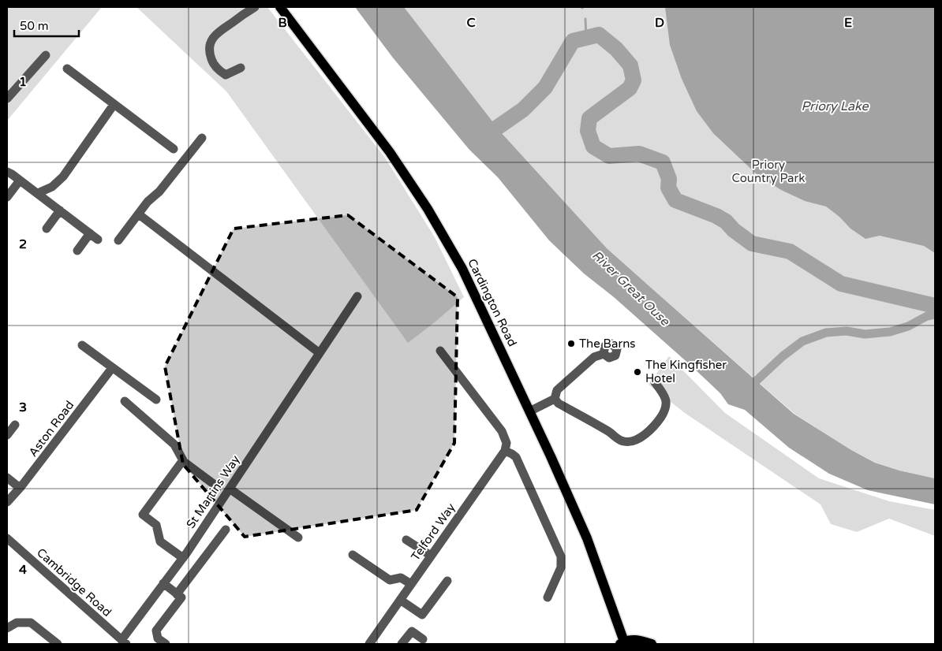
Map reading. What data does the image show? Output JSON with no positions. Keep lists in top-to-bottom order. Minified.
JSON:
{"streets":{"main road":["Cardington Road"],"street":["Aston Road","St Martins Way","Telford Way","Cambridge Road"]},"crossings":[["St Martins Way","Cambridge Road"]],"water":["Priory Lake","River Great Ouse"],"parks":["Priory Country Park"],"places":["The Barns","The Kingfisher Hotel"],"scale_bar":"50 m","grid":{"columns":["B","C","D","E"],"rows":["1","2","3","4"]}}
